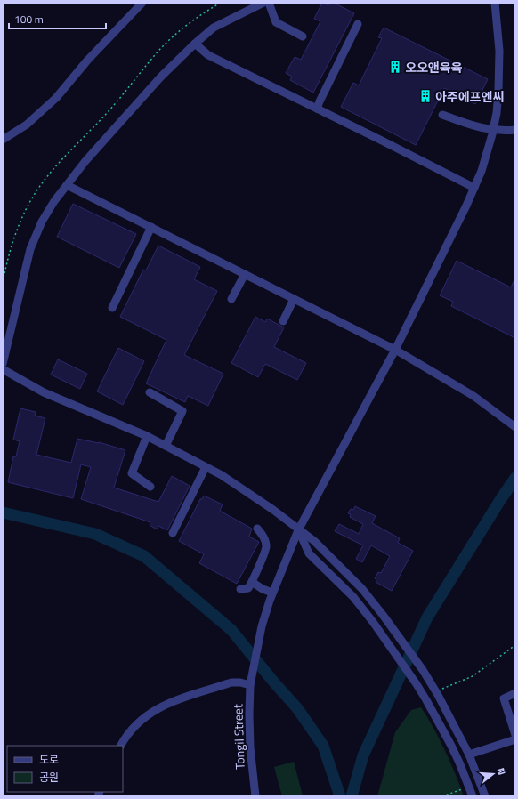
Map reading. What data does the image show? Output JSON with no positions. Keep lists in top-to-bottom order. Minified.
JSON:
{"streets":{"street":["Tongil Street"]},"places":{"building":["오오앤육육","아주에프엔씨"]},"legend":["도로","공원"],"scale_bar":"100 m","north":"right"}
